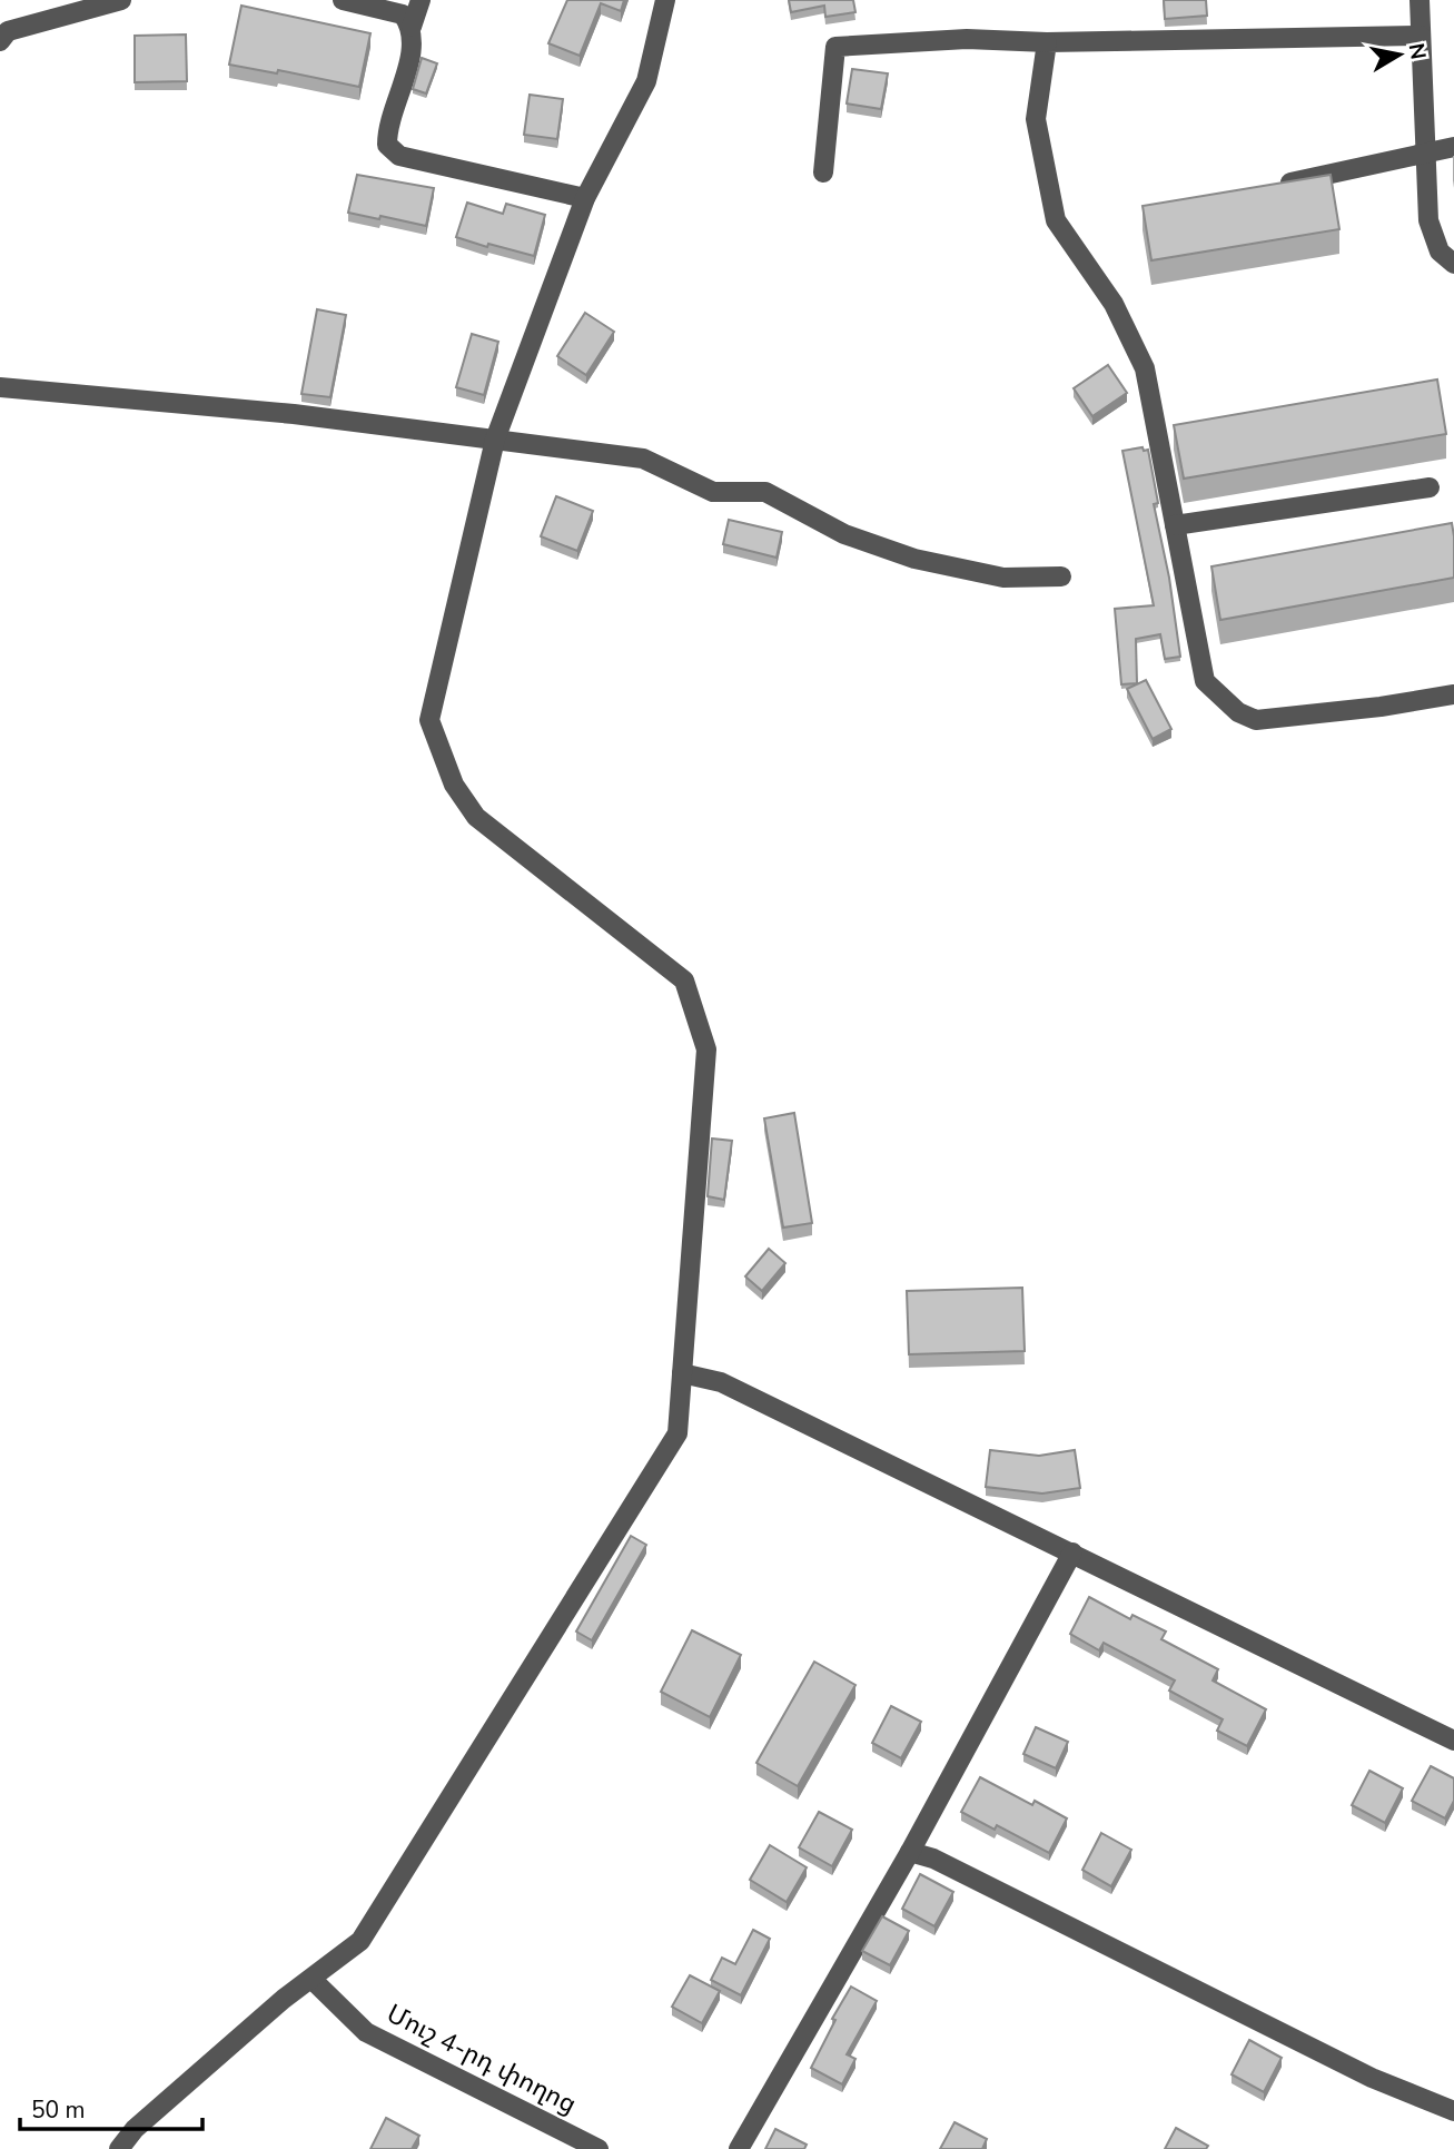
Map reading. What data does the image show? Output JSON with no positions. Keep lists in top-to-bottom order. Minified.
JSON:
{"streets":{"street":["Մուշ 4-րդ փողոց"]},"scale_bar":"50 m","north":"right"}
